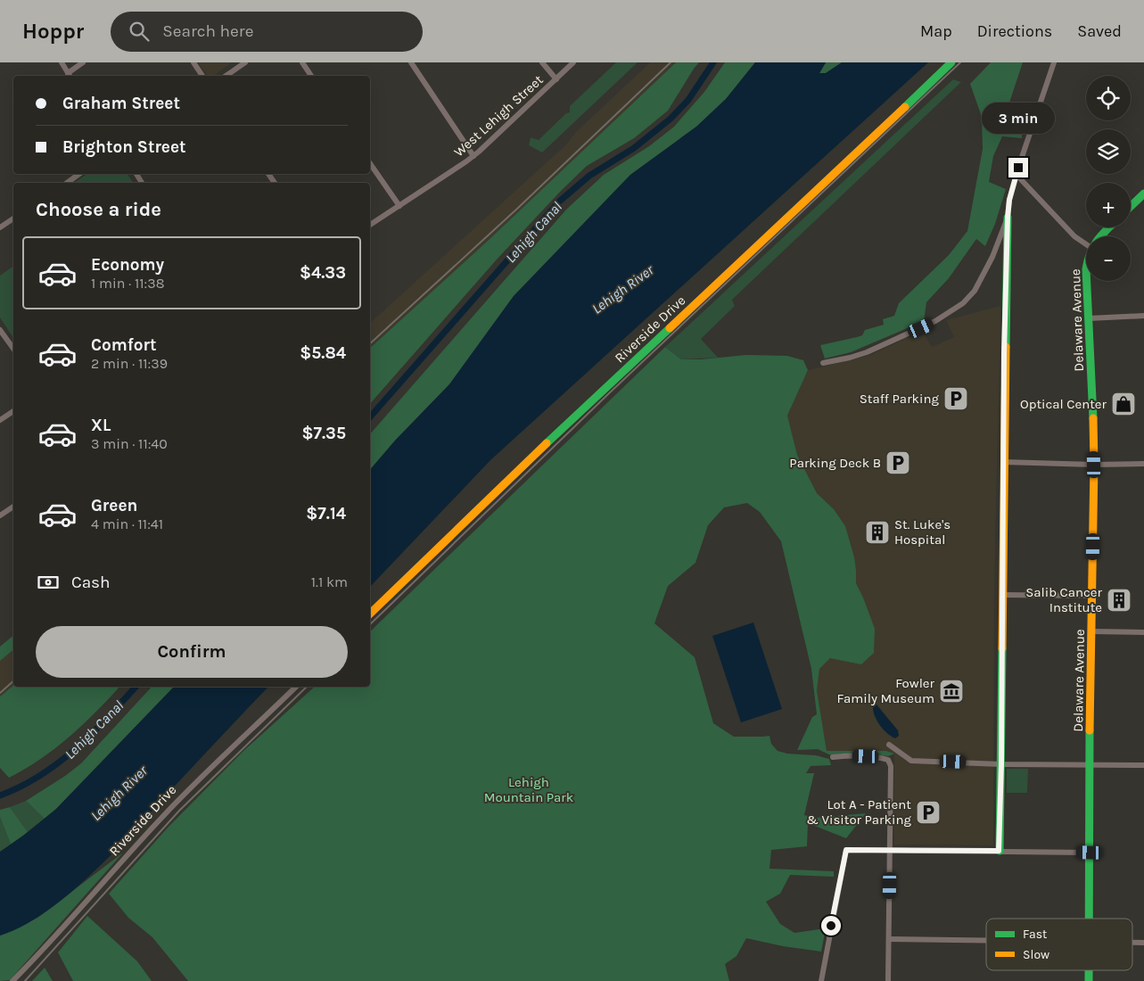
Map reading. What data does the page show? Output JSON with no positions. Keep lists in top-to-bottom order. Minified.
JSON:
{"streets":{"street":["West Lehigh Street","Delaware Avenue","Riverside Drive"]},"water":["Lehigh Canal","Lehigh River"],"parks":["Lehigh Mountain Park"],"places":{"parking":["Staff Parking","Parking Deck B","Lot A - Patient & Visitor Parking"],"shop":["Optical Center"],"building":["St. Luke's Hospital","Salib Cancer Institute"],"museum":["Fowler Family Museum"]},"legend":["Fast","Slow"],"page":{"header":"Hoppr","search":"Search here","nav":["Map","Directions","Saved"],"map_buttons":["+","−"],"banner":["Graham Street","Brighton Street"],"bubble":"3 min","heading":"Choose a ride","list":[{"name":"Economy","note":"1 min · 11:38","value":"$4.33"},{"name":"Comfort","note":"2 min · 11:39","value":"$5.84"},{"name":"XL","note":"3 min · 11:40","value":"$7.35"},{"name":"Green","note":"4 min · 11:41","value":"$7.14"}],"pay":["Cash","1.1 km"],"buttons":"Confirm"}}
